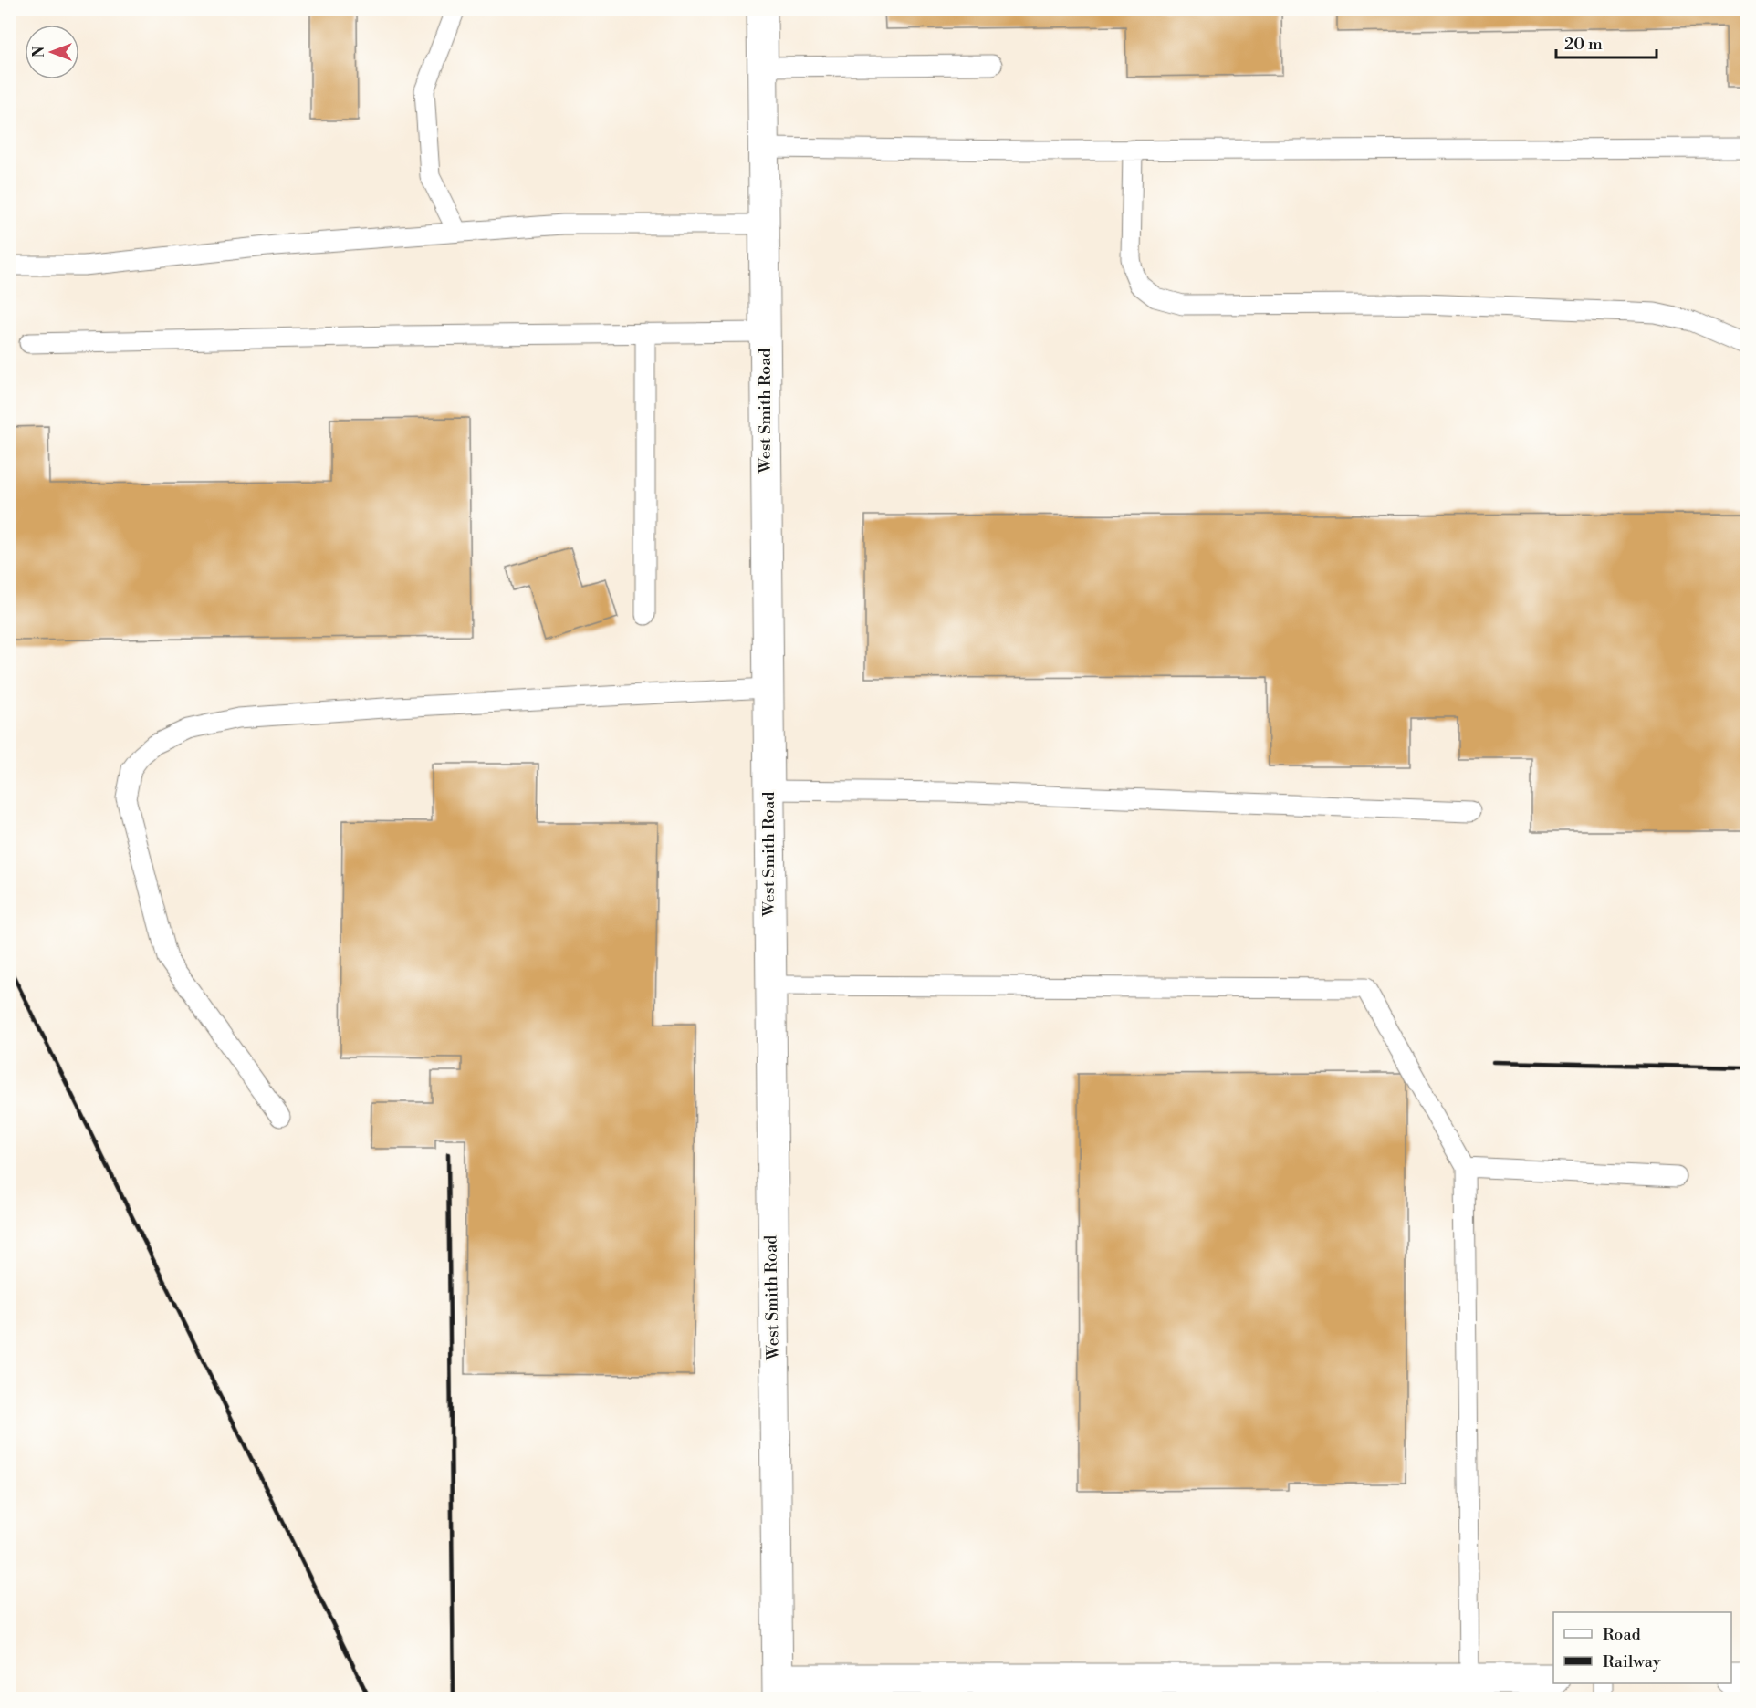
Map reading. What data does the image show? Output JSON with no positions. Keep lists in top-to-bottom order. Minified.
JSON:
{"streets":{"street":["West Smith Road"]},"legend":["Road","Railway"],"scale_bar":"20 m","north":"left"}
